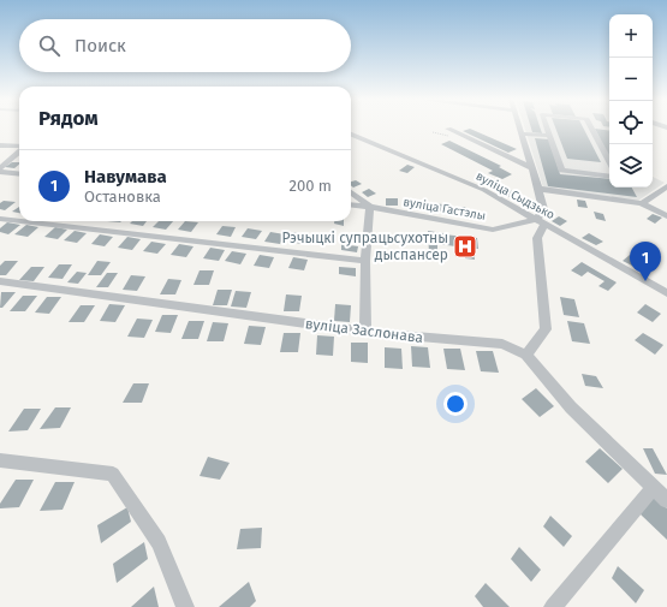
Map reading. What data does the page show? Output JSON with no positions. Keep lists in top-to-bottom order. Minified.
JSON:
{"streets":{"street":["вуліца Сыдзько","вуліца Гастэлы","вуліца Заслонава"]},"crossings":[["вуліца Сыдзько","вуліца Гастэлы"]],"places":{"hospital":["Рэчыцкі супрацьсухотны дыспансер"]},"page":{"map_buttons":["+","−"],"search":"Поиск","heading":"Рядом","list":[{"mark":"1","name":"Навумава","note":"Остановка","value":"200 m"}],"pins":"1"}}
